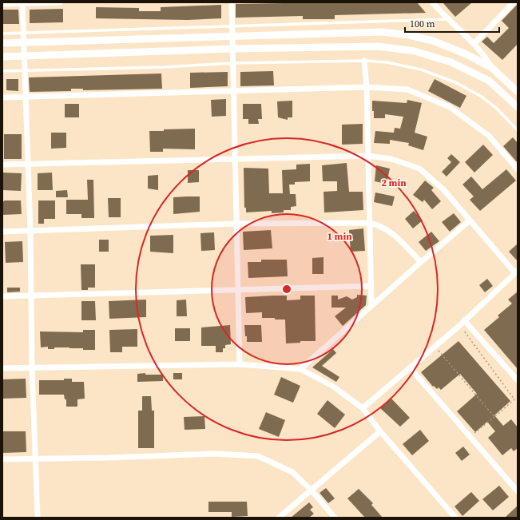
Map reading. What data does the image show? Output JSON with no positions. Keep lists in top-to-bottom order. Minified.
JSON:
{"scale_bar":"100 m","rings":["2 min","1 min"]}
